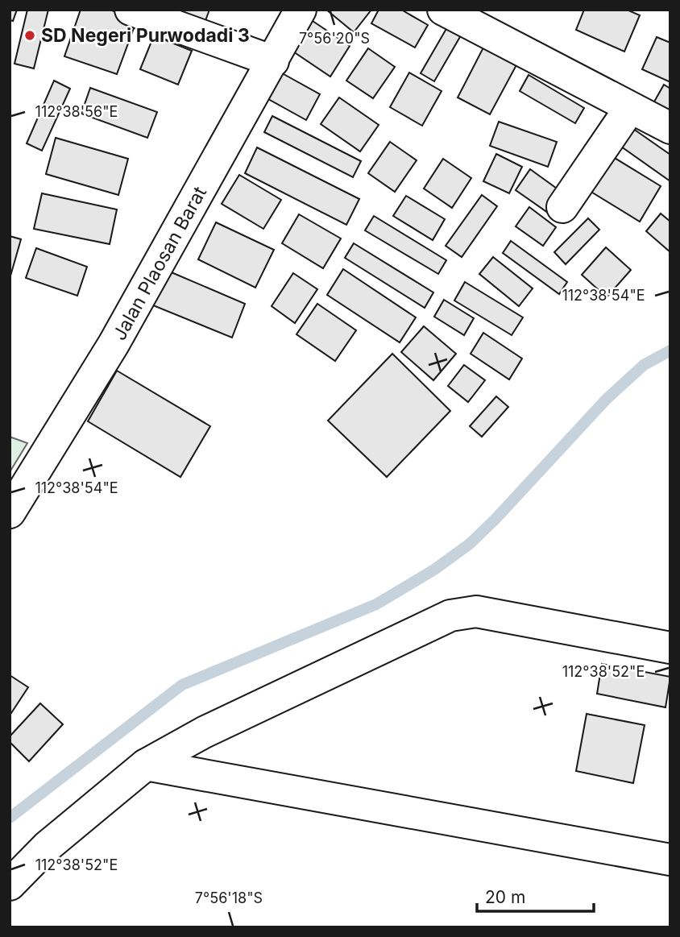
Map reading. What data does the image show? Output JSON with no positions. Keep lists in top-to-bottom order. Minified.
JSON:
{"streets":{"street":["Jalan Plaosan Barat"]},"places":["SD Negeri Purwodadi 3"],"scale_bar":"20 m","coordinates":["7°56'20\"S","112°38'56\"E","112°38'54\"E","112°38'52\"E","7°56'18\"S"]}
